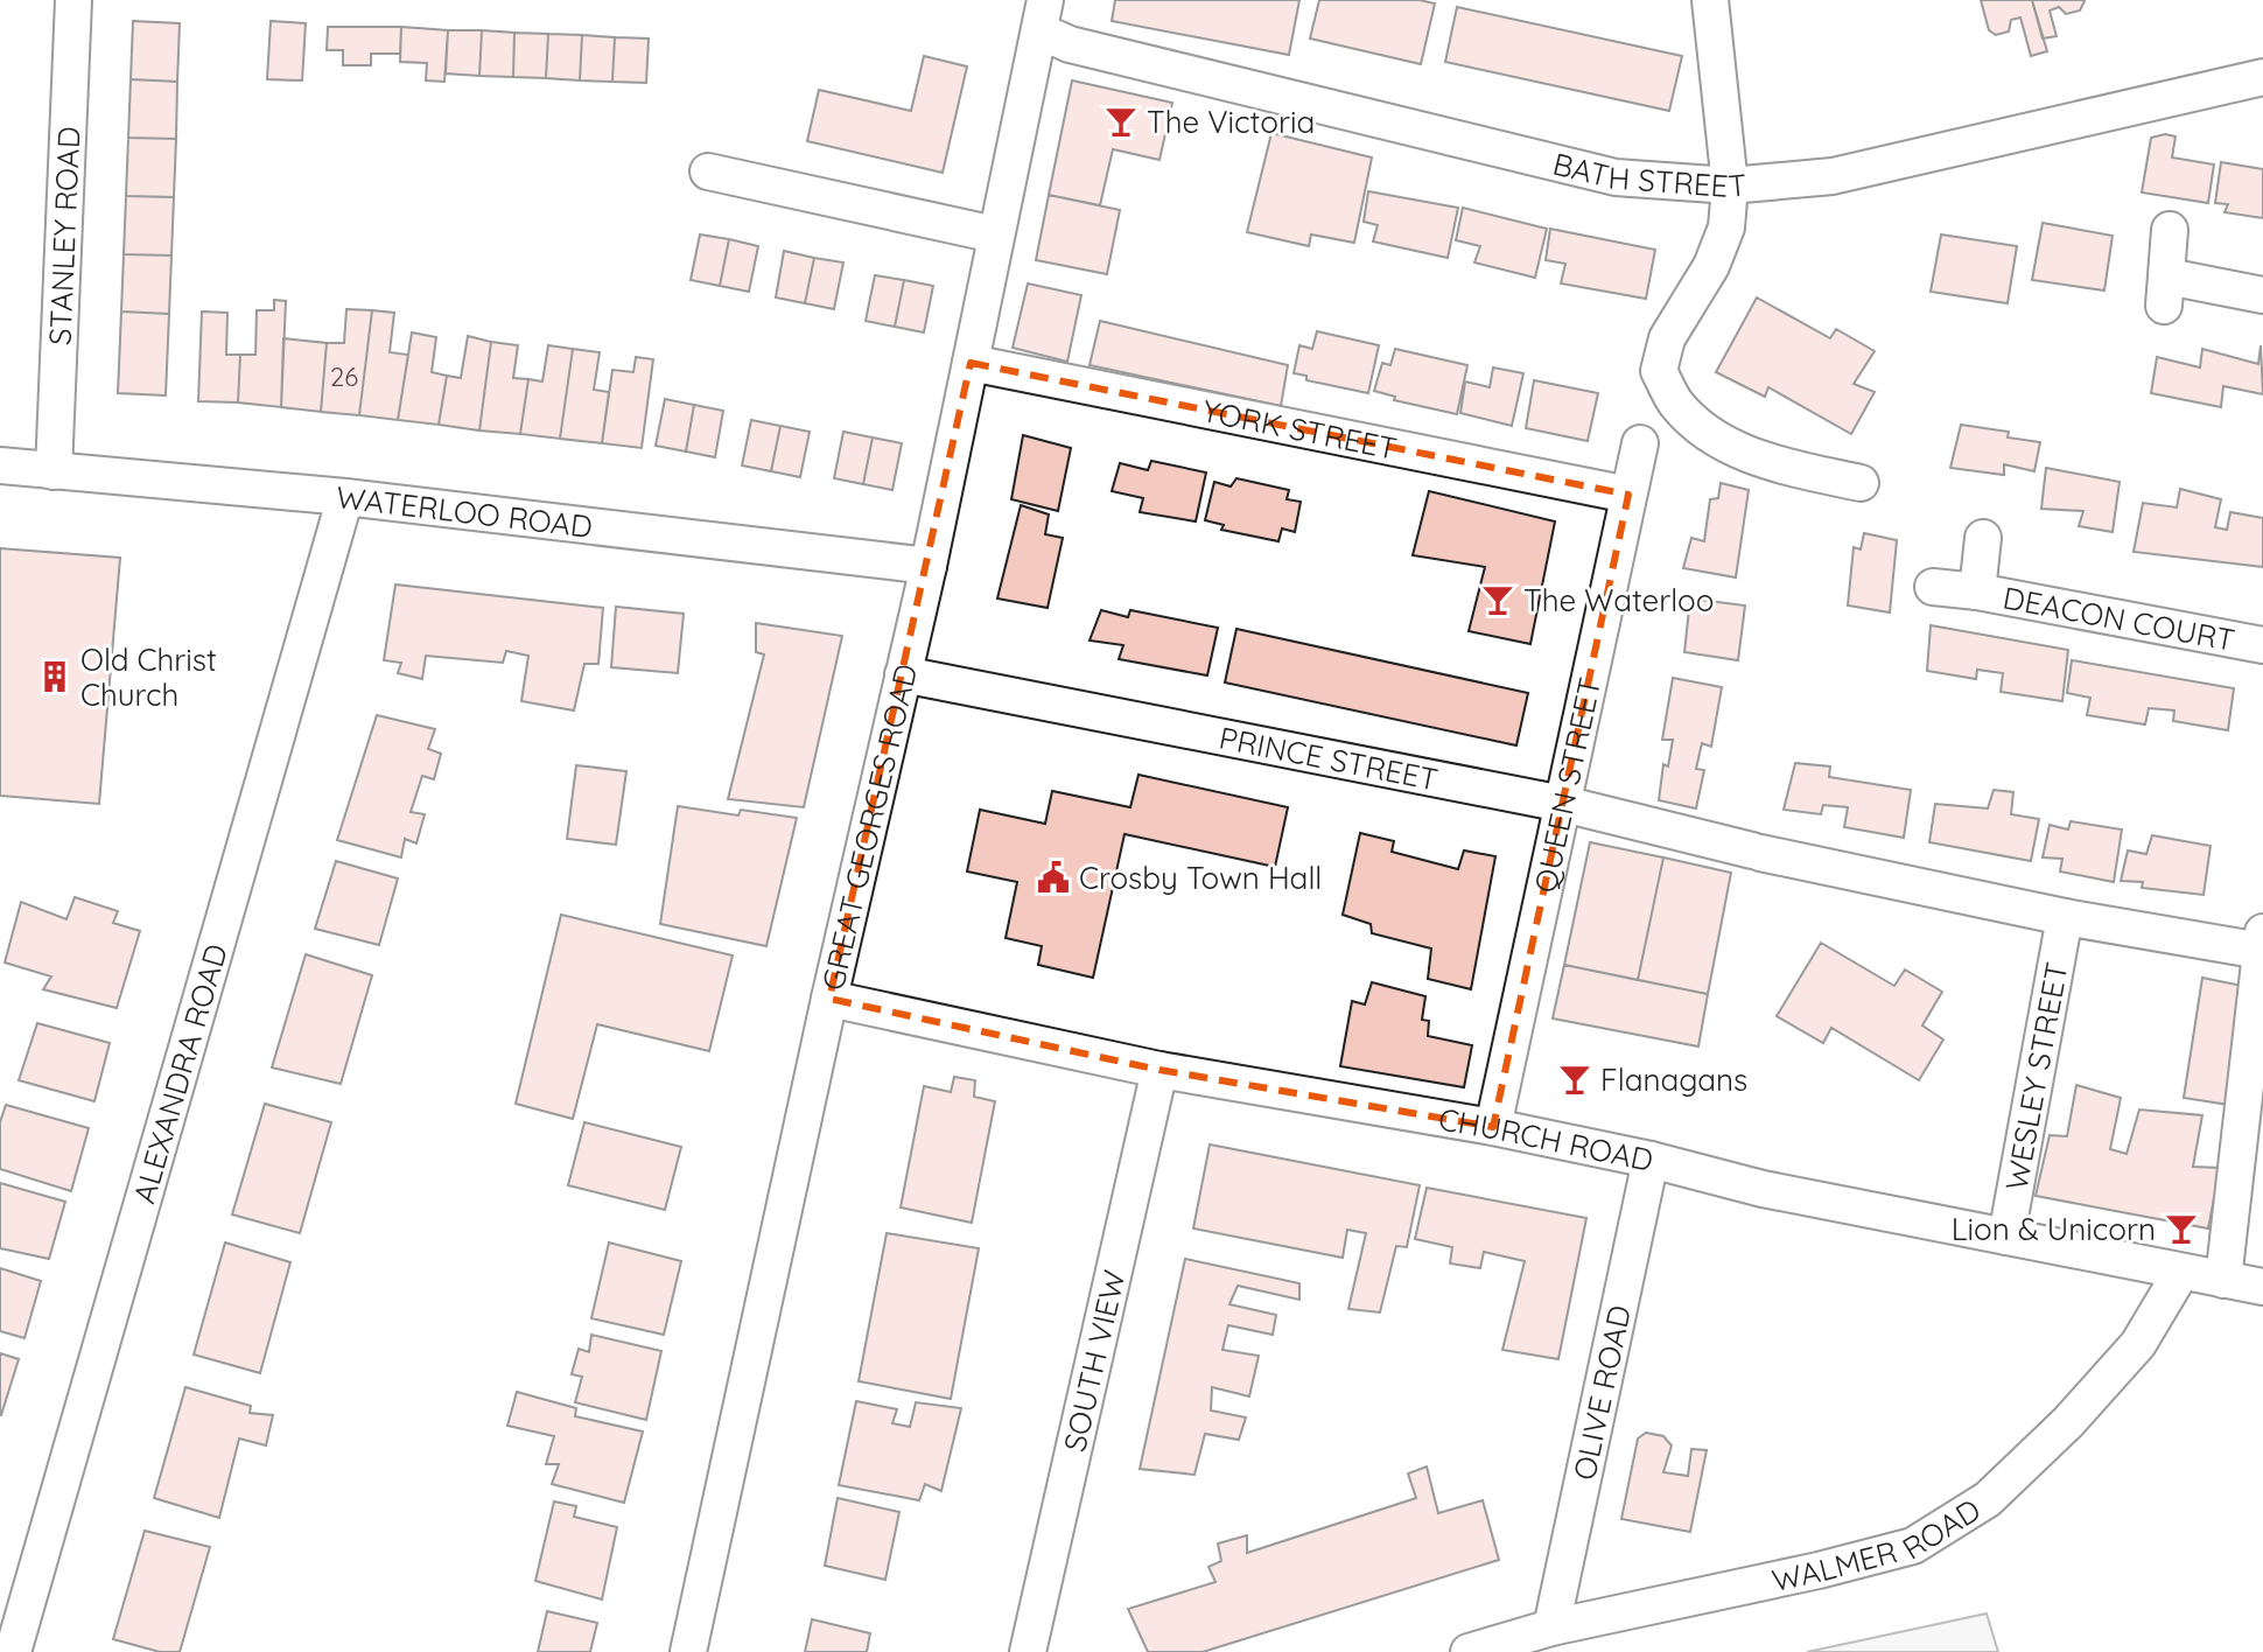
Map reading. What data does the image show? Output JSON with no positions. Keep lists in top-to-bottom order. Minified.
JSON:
{"streets":{"street":["BATH STREET","STANLEY ROAD","YORK STREET","WATERLOO ROAD","DEACON COURT","PRINCE STREET","QUEEN STREET","GREAT GEORGES ROAD","ALEXANDRA ROAD","WESLEY STREET","CHURCH ROAD","SOUTH VIEW","OLIVE ROAD","WALMER ROAD"]},"crossings":[["BATH STREET","GREAT GEORGES ROAD"],["STANLEY ROAD","WATERLOO ROAD"],["YORK STREET","QUEEN STREET"],["YORK STREET","GREAT GEORGES ROAD"],["WATERLOO ROAD","GREAT GEORGES ROAD"],["WATERLOO ROAD","ALEXANDRA ROAD"],["PRINCE STREET","QUEEN STREET"],["PRINCE STREET","GREAT GEORGES ROAD"],["PRINCE STREET","WESLEY STREET"],["QUEEN STREET","CHURCH ROAD"],["GREAT GEORGES ROAD","CHURCH ROAD"],["WESLEY STREET","CHURCH ROAD"],["CHURCH ROAD","SOUTH VIEW"],["CHURCH ROAD","OLIVE ROAD"],["CHURCH ROAD","WALMER ROAD"],["OLIVE ROAD","WALMER ROAD"]],"places":{"bar":["The Victoria","The Waterloo","Flanagans","Lion & Unicorn"],"building":["Old Christ Church"],"public building":["Crosby Town Hall"]},"house_numbers":["26"]}
